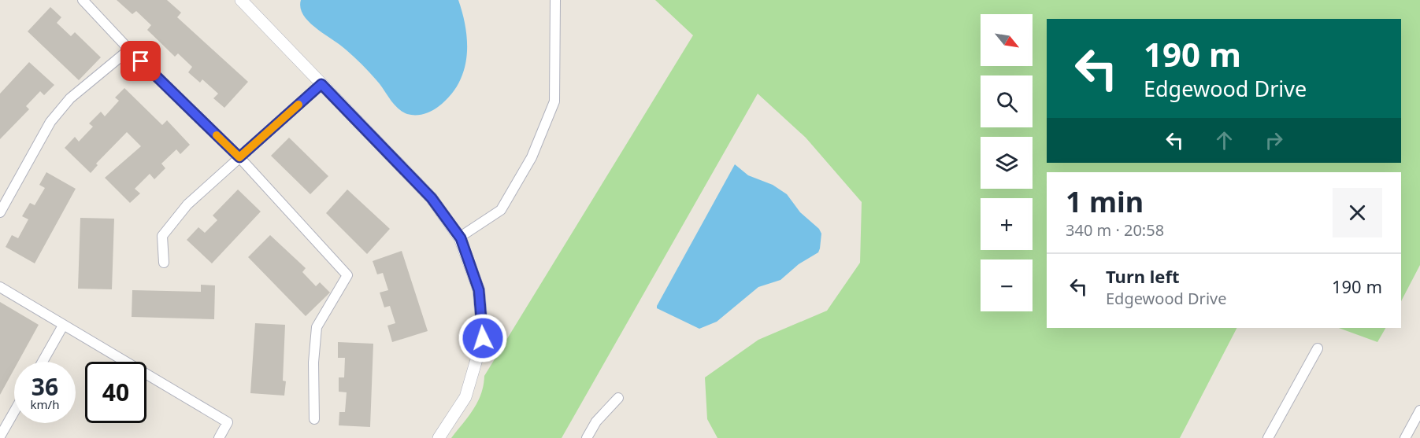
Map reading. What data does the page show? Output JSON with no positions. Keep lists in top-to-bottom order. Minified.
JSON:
{"north":"bottom right","page":{"map_buttons":["+","−"],"turn":["190 m","Edgewood Drive"],"heading":["1 min","340 m · 20:58"],"list":[{"name":"Turn left","note":"Edgewood Drive","value":"190 m"}],"speed":"36 km/h","limit":"40"}}
